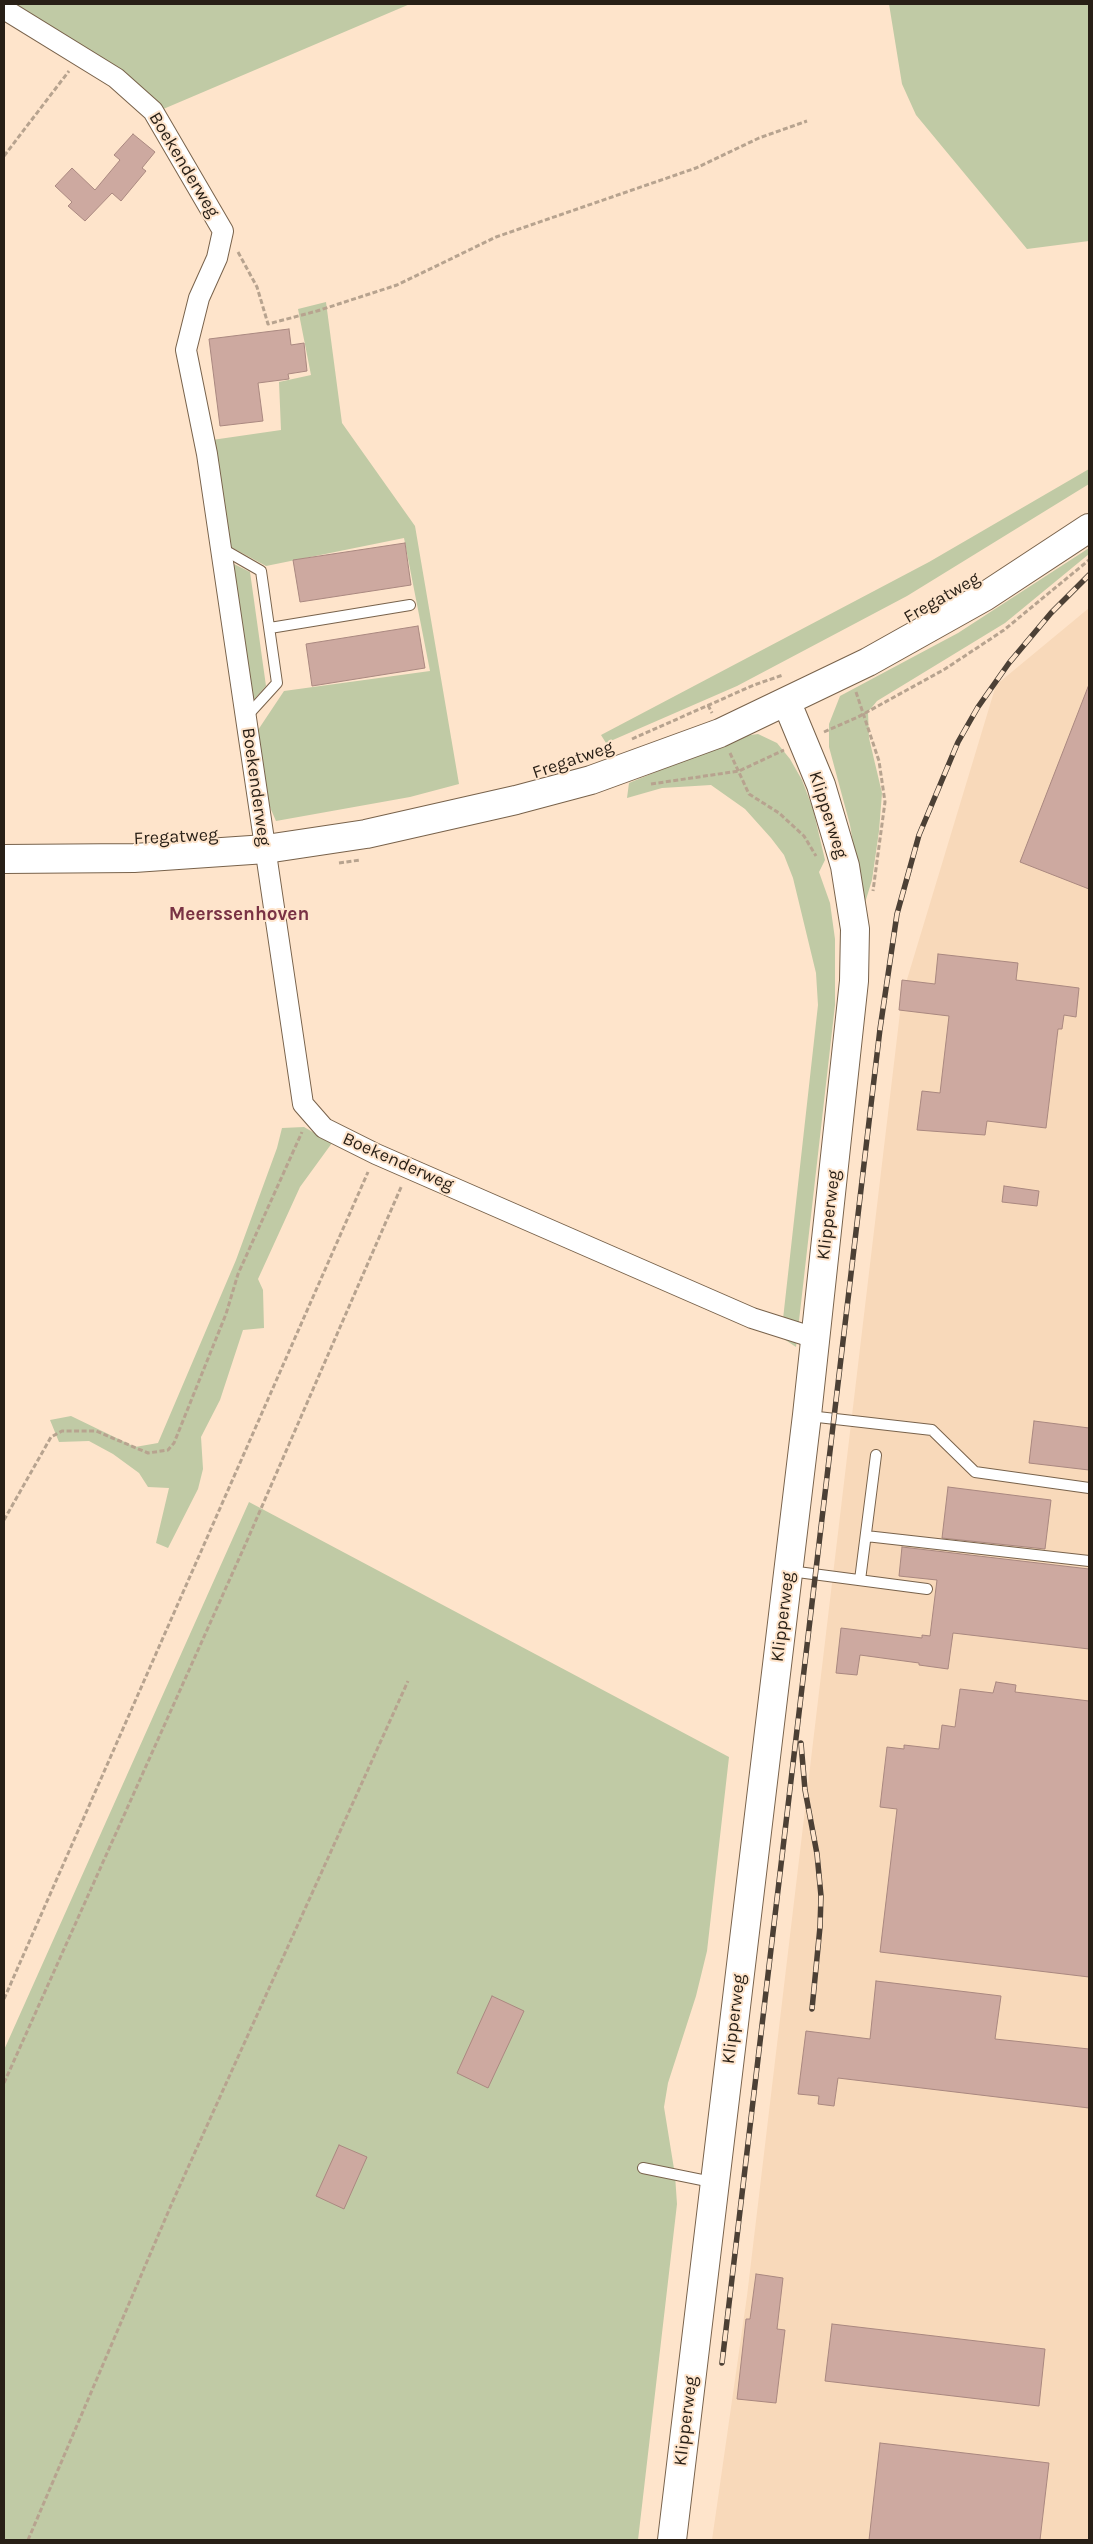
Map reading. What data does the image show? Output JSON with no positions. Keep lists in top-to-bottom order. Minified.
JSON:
{"streets":{"street":["Boekenderweg","Fregatweg","Klipperweg"]},"crossings":[["Boekenderweg","Fregatweg"],["Boekenderweg","Klipperweg"],["Fregatweg","Klipperweg"]],"districts":["Meerssenhoven"]}
